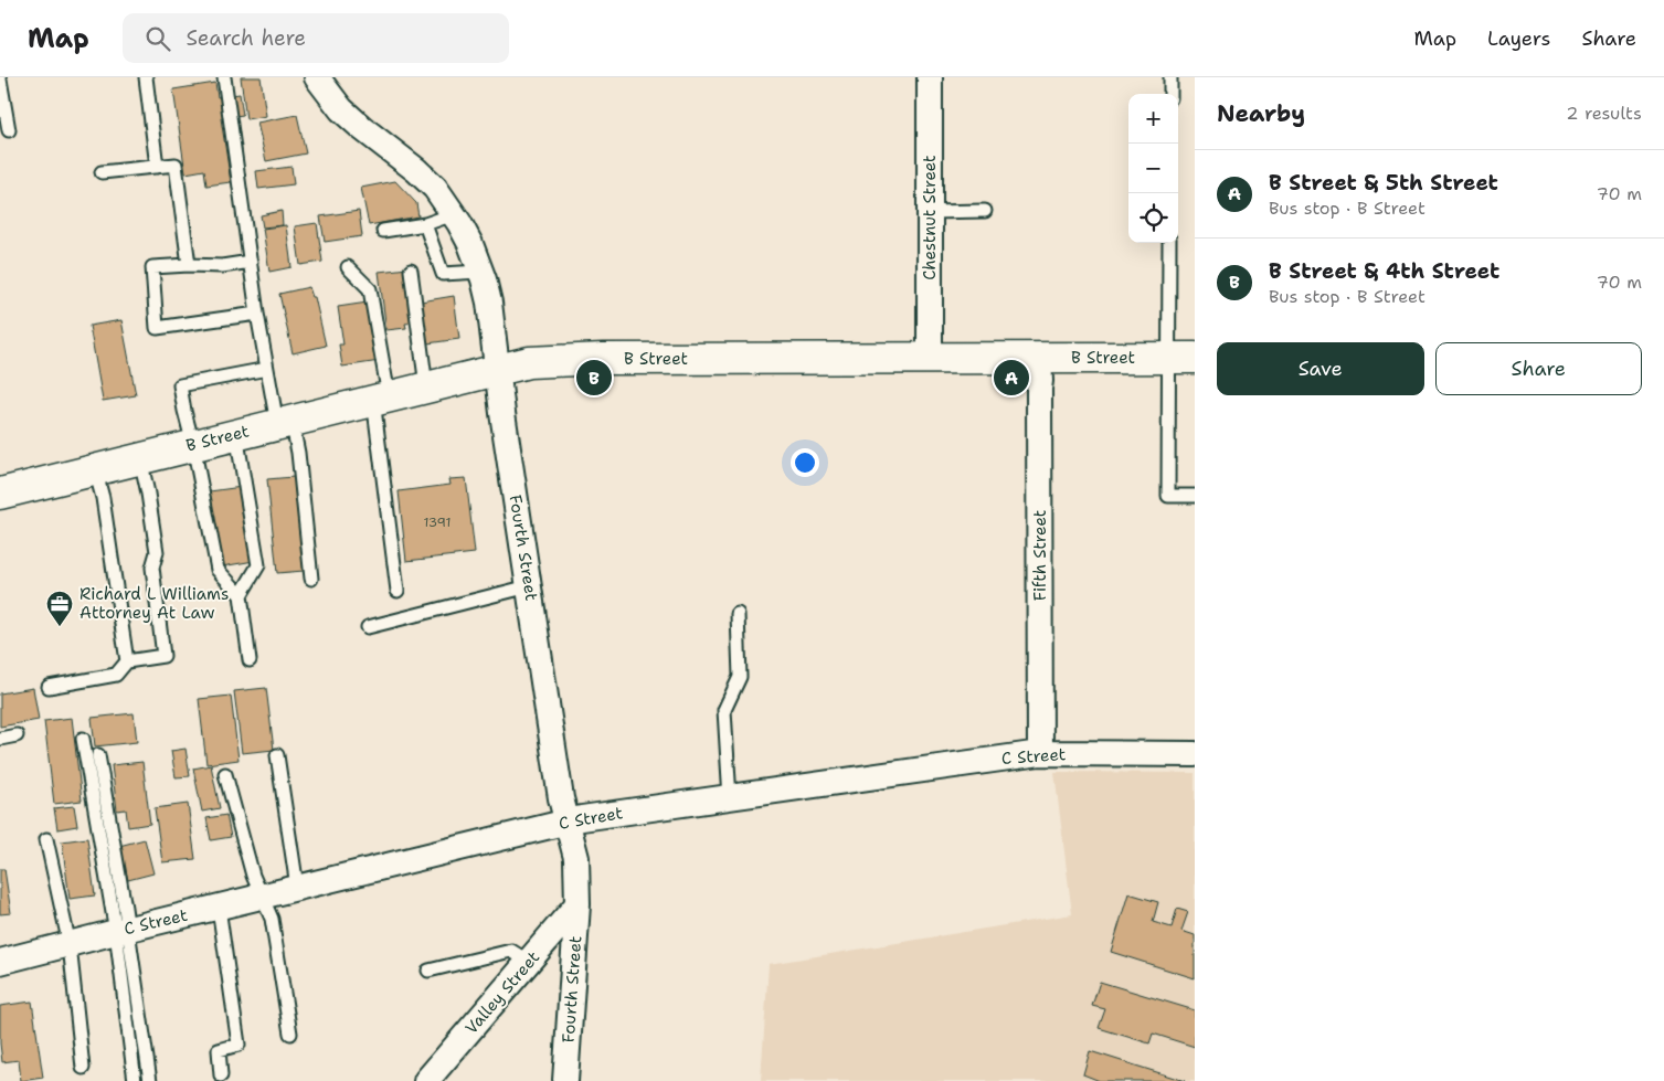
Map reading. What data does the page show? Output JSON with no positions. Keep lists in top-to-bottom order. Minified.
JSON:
{"streets":{"street":["Chestnut Street","B Street","Fourth Street","Fifth Street","C Street","Valley Street"]},"crossings":[["Chestnut Street","B Street"],["B Street","Fourth Street"],["B Street","Fifth Street"],["Fourth Street","C Street"],["Fourth Street","Valley Street"],["Fifth Street","C Street"]],"places":{"office":["Richard L Williams Attorney At Law"]},"house_numbers":["1391"],"page":{"header":"Map","search":"Search here","nav":["Map","Layers","Share"],"heading":["Nearby","2 results"],"map_buttons":["+","−"],"list":[{"mark":"A","name":"B Street & 5th Street","note":"Bus stop · B Street","value":"70 m"},{"mark":"B","name":"B Street & 4th Street","note":"Bus stop · B Street","value":"70 m"}],"buttons":["Save","Share"],"pins":["A","B"]}}
